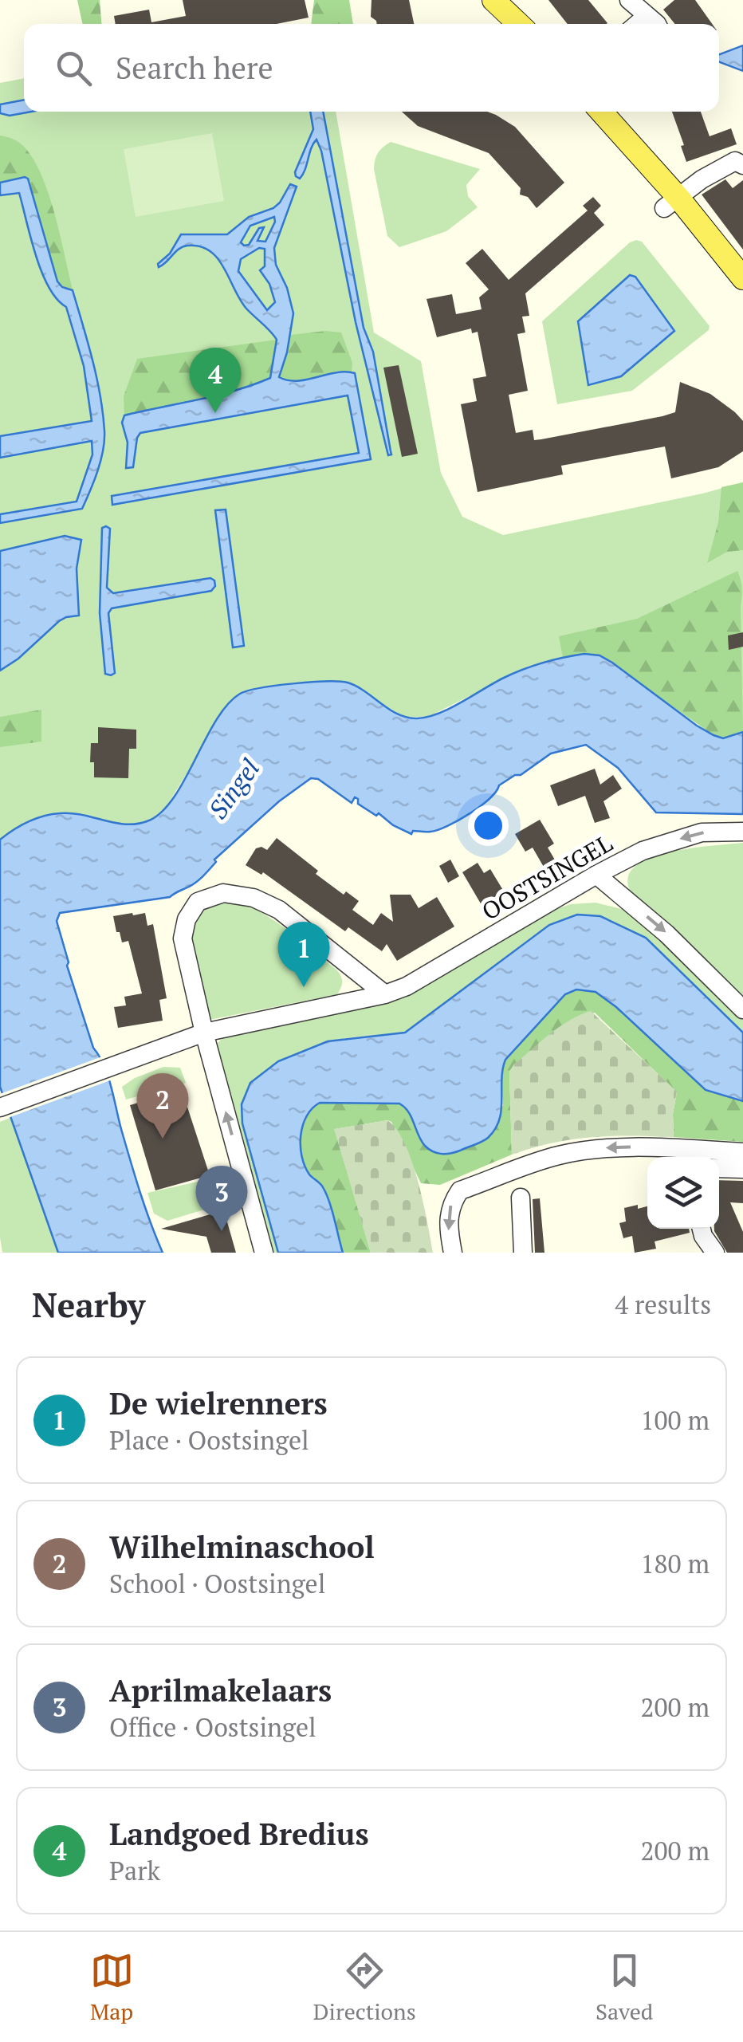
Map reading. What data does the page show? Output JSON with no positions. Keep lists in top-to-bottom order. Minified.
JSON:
{"streets":{"street":["OOSTSINGEL"]},"water":["Singel"],"page":{"search":"Search here","pins":["4","1","2","3"],"heading":["Nearby","4 results"],"list":[{"mark":"1","name":"De wielrenners","note":"Place · Oostsingel","value":"100 m"},{"mark":"2","name":"Wilhelminaschool","note":"School · Oostsingel","value":"180 m"},{"mark":"3","name":"Aprilmakelaars","note":"Office · Oostsingel","value":"200 m"},{"mark":"4","name":"Landgoed Bredius","note":"Park","value":"200 m"}],"nav":["Map","Directions","Saved"]}}
